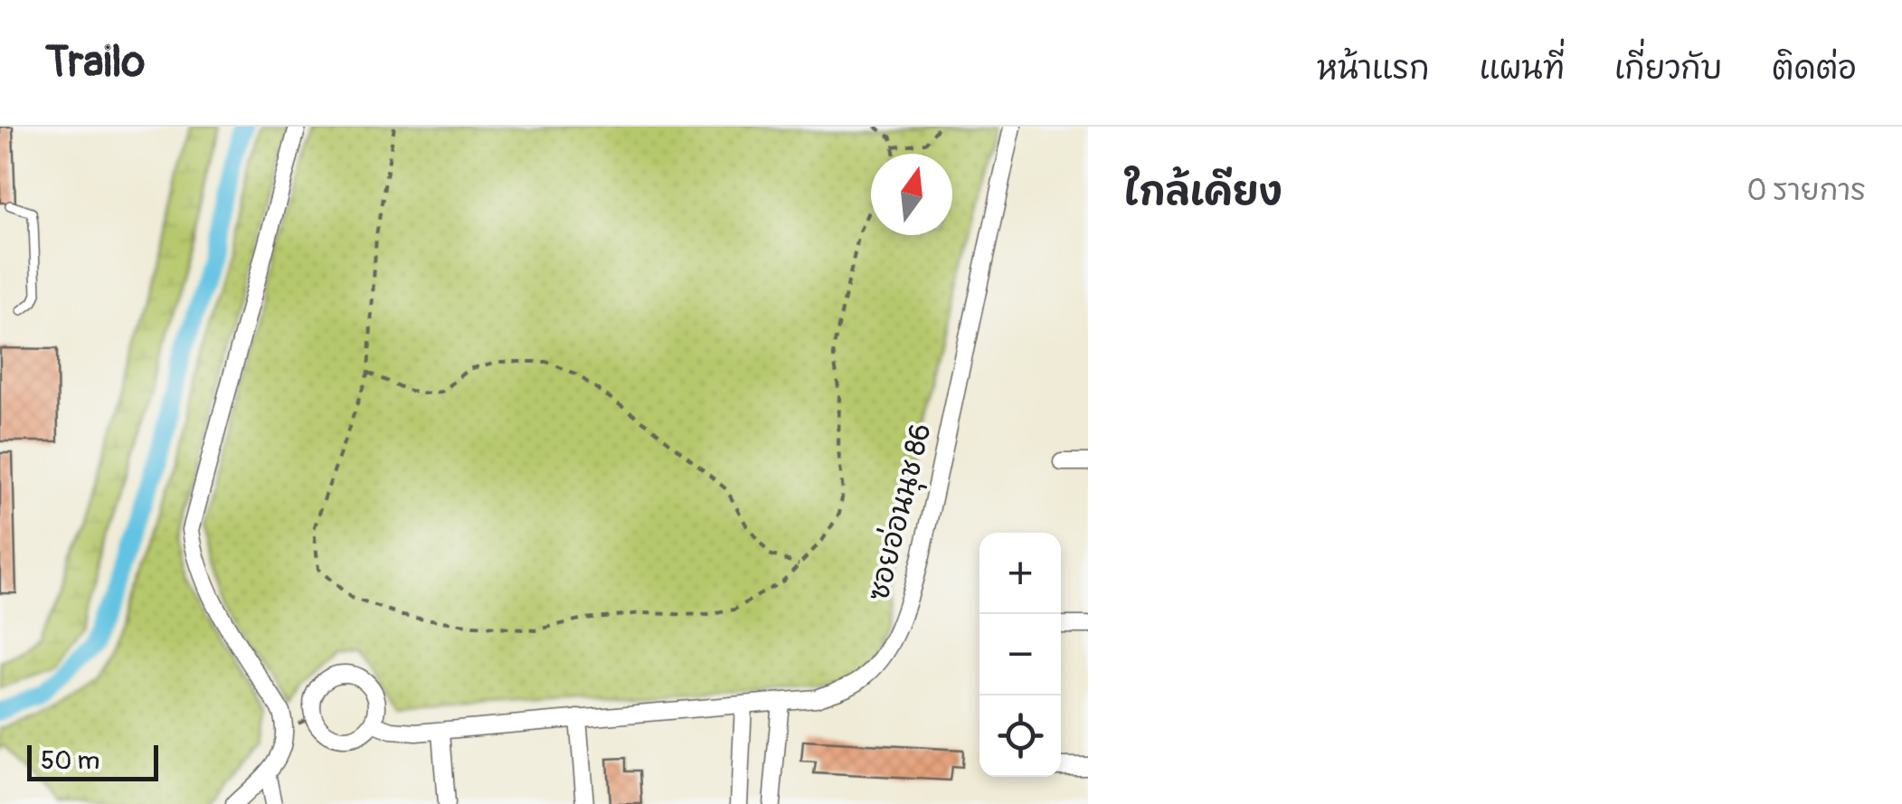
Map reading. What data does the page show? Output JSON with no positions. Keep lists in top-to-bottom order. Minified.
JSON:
{"streets":{"street":["ซอยอ่อนนุช 86"]},"scale_bar":"50 m","north":"top","page":{"header":"Trailo","nav":["หน้าแรก","แผนที่","เกี่ยวกับ","ติดต่อ"],"heading":["ใกล้เคียง","0 รายการ"],"map_buttons":["+","−"],"scale":"50 m"}}
